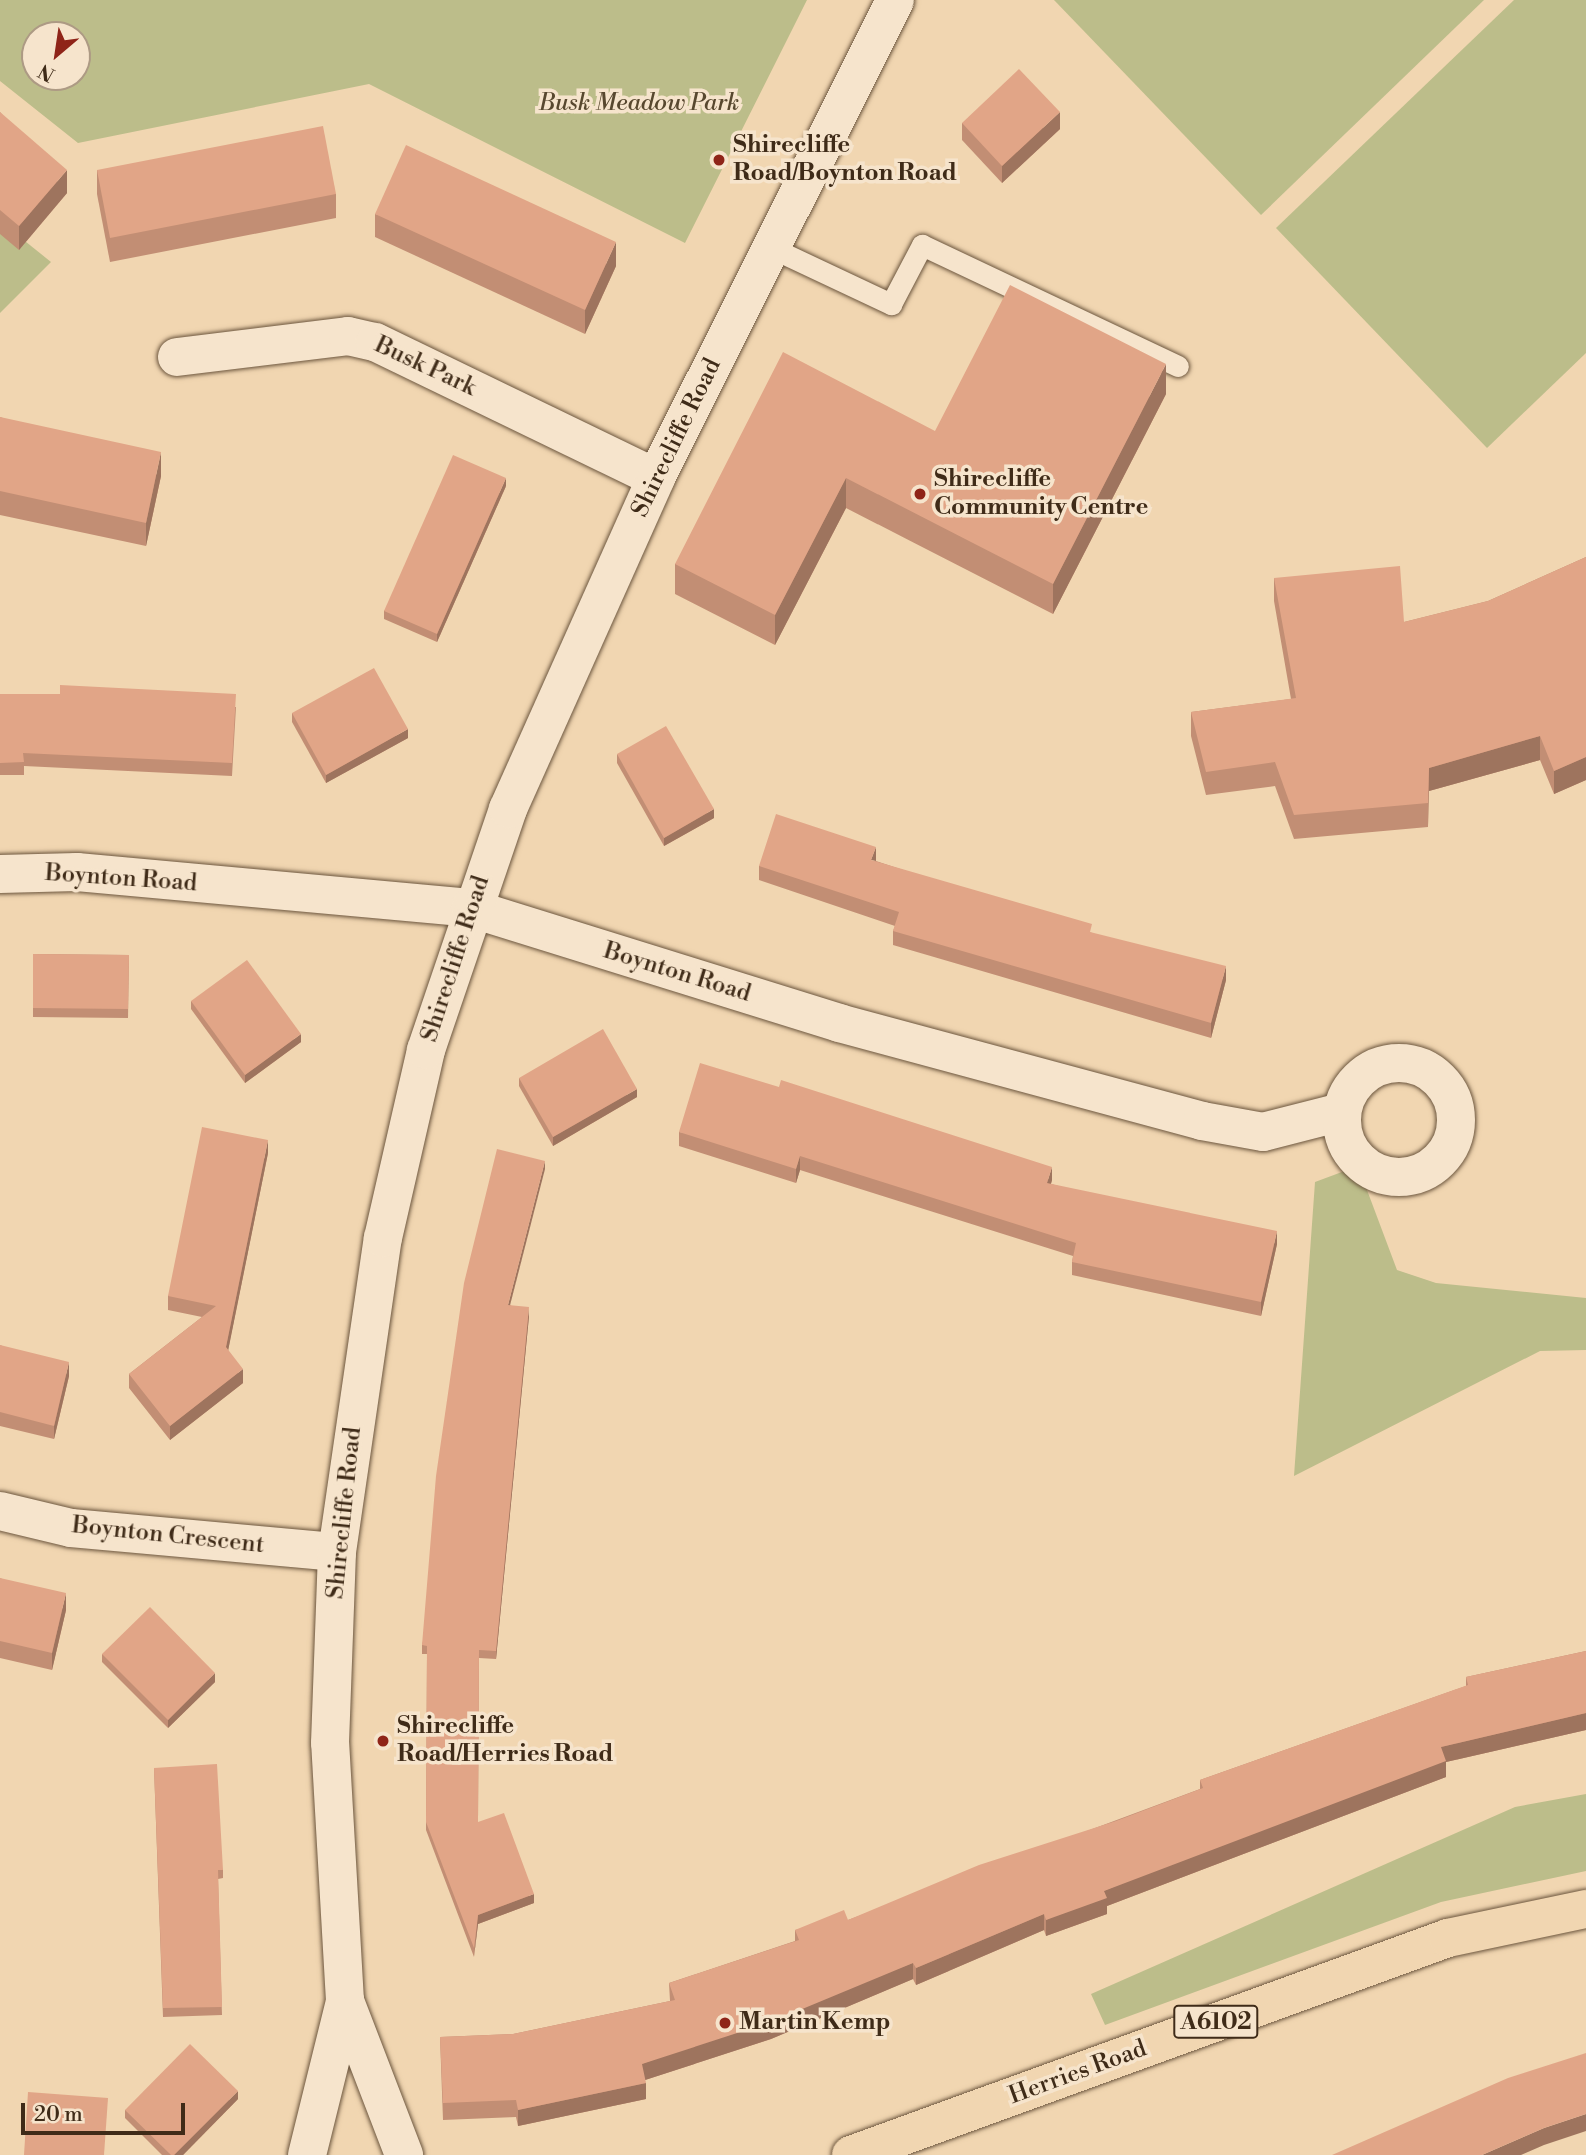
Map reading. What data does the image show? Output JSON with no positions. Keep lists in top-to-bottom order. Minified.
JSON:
{"streets":{"main road":["A6102","Herries Road"],"street":["Busk Park","Shirecliffe Road","Boynton Road","Boynton Crescent"]},"crossings":[["Busk Park","Shirecliffe Road"],["Shirecliffe Road","Boynton Road"],["Shirecliffe Road","Boynton Crescent"]],"parks":["Busk Meadow Park"],"places":["Shirecliffe Road/Boynton Road","Shirecliffe Community Centre","Shirecliffe Road/Herries Road","Martin Kemp"],"scale_bar":"20 m","north":"bottom left"}
